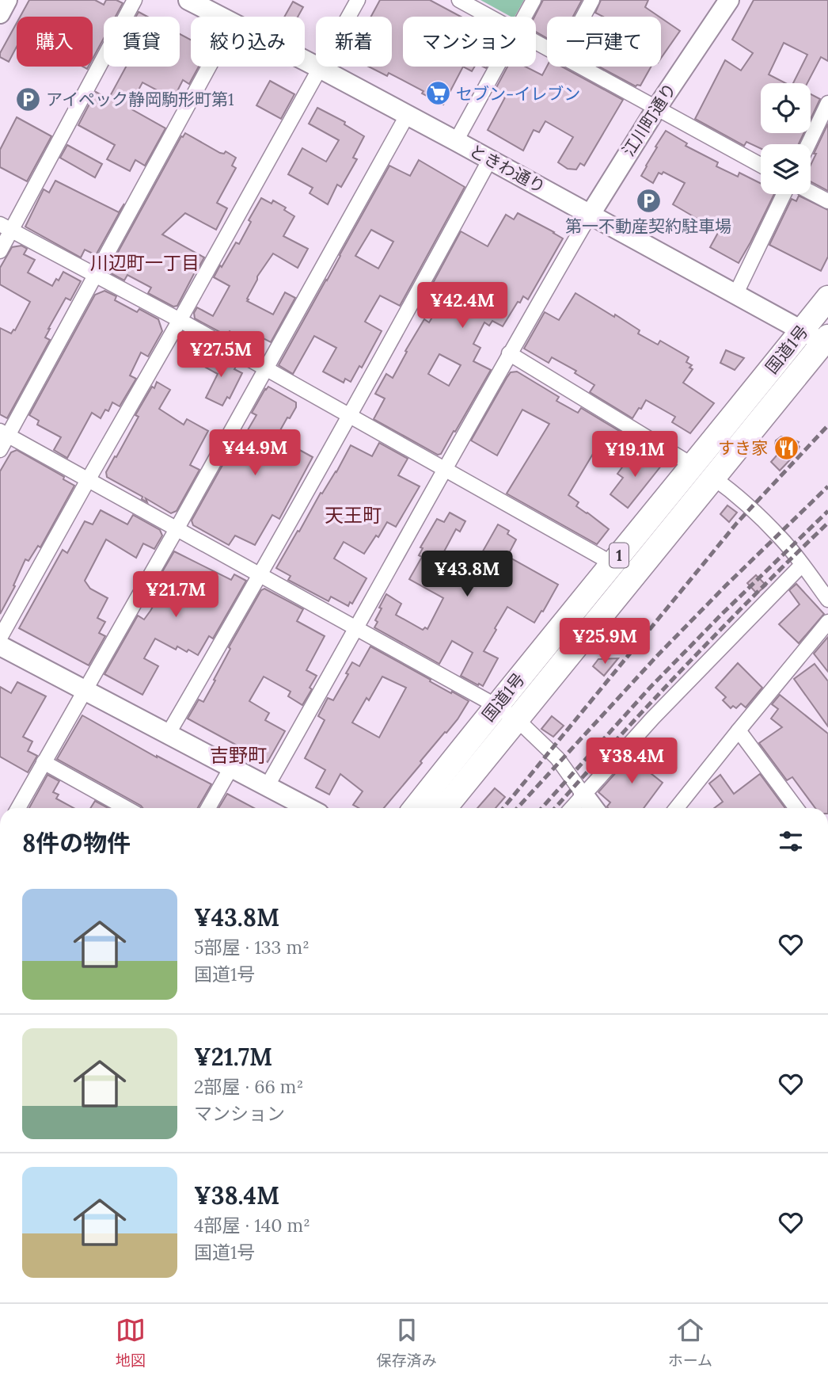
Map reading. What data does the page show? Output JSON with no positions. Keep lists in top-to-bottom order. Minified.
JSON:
{"streets":{"highway":["国道1号","1"],"street":["江川町通り","ときわ通り"]},"crossings":[["江川町通り","ときわ通り"],["ときわ通り","国道1号"]],"districts":["川辺町一丁目","天王町","吉野町"],"places":{"supermarket":["セブン-イレブン"],"parking":["アイペック静岡駒形町第1","第一不動産契約駐車場"],"restaurant":["すき家"]},"page":{"chip":["購入","賃貸","絞り込み","新着","マンション","一戸建て"],"price":["¥42.4M","¥27.5M","¥44.9M","¥19.1M","¥43.8M","¥21.7M","¥25.9M","¥38.4M"],"heading":"8件の物件","list":[{"name":"¥43.8M","note":"5部屋 · 133 m² · 国道1号"},{"name":"¥21.7M","note":"2部屋 · 66 m² · マンション"},{"name":"¥38.4M","note":"4部屋 · 140 m² · 国道1号"}],"tabs":["地図","保存済み","ホーム"]}}
